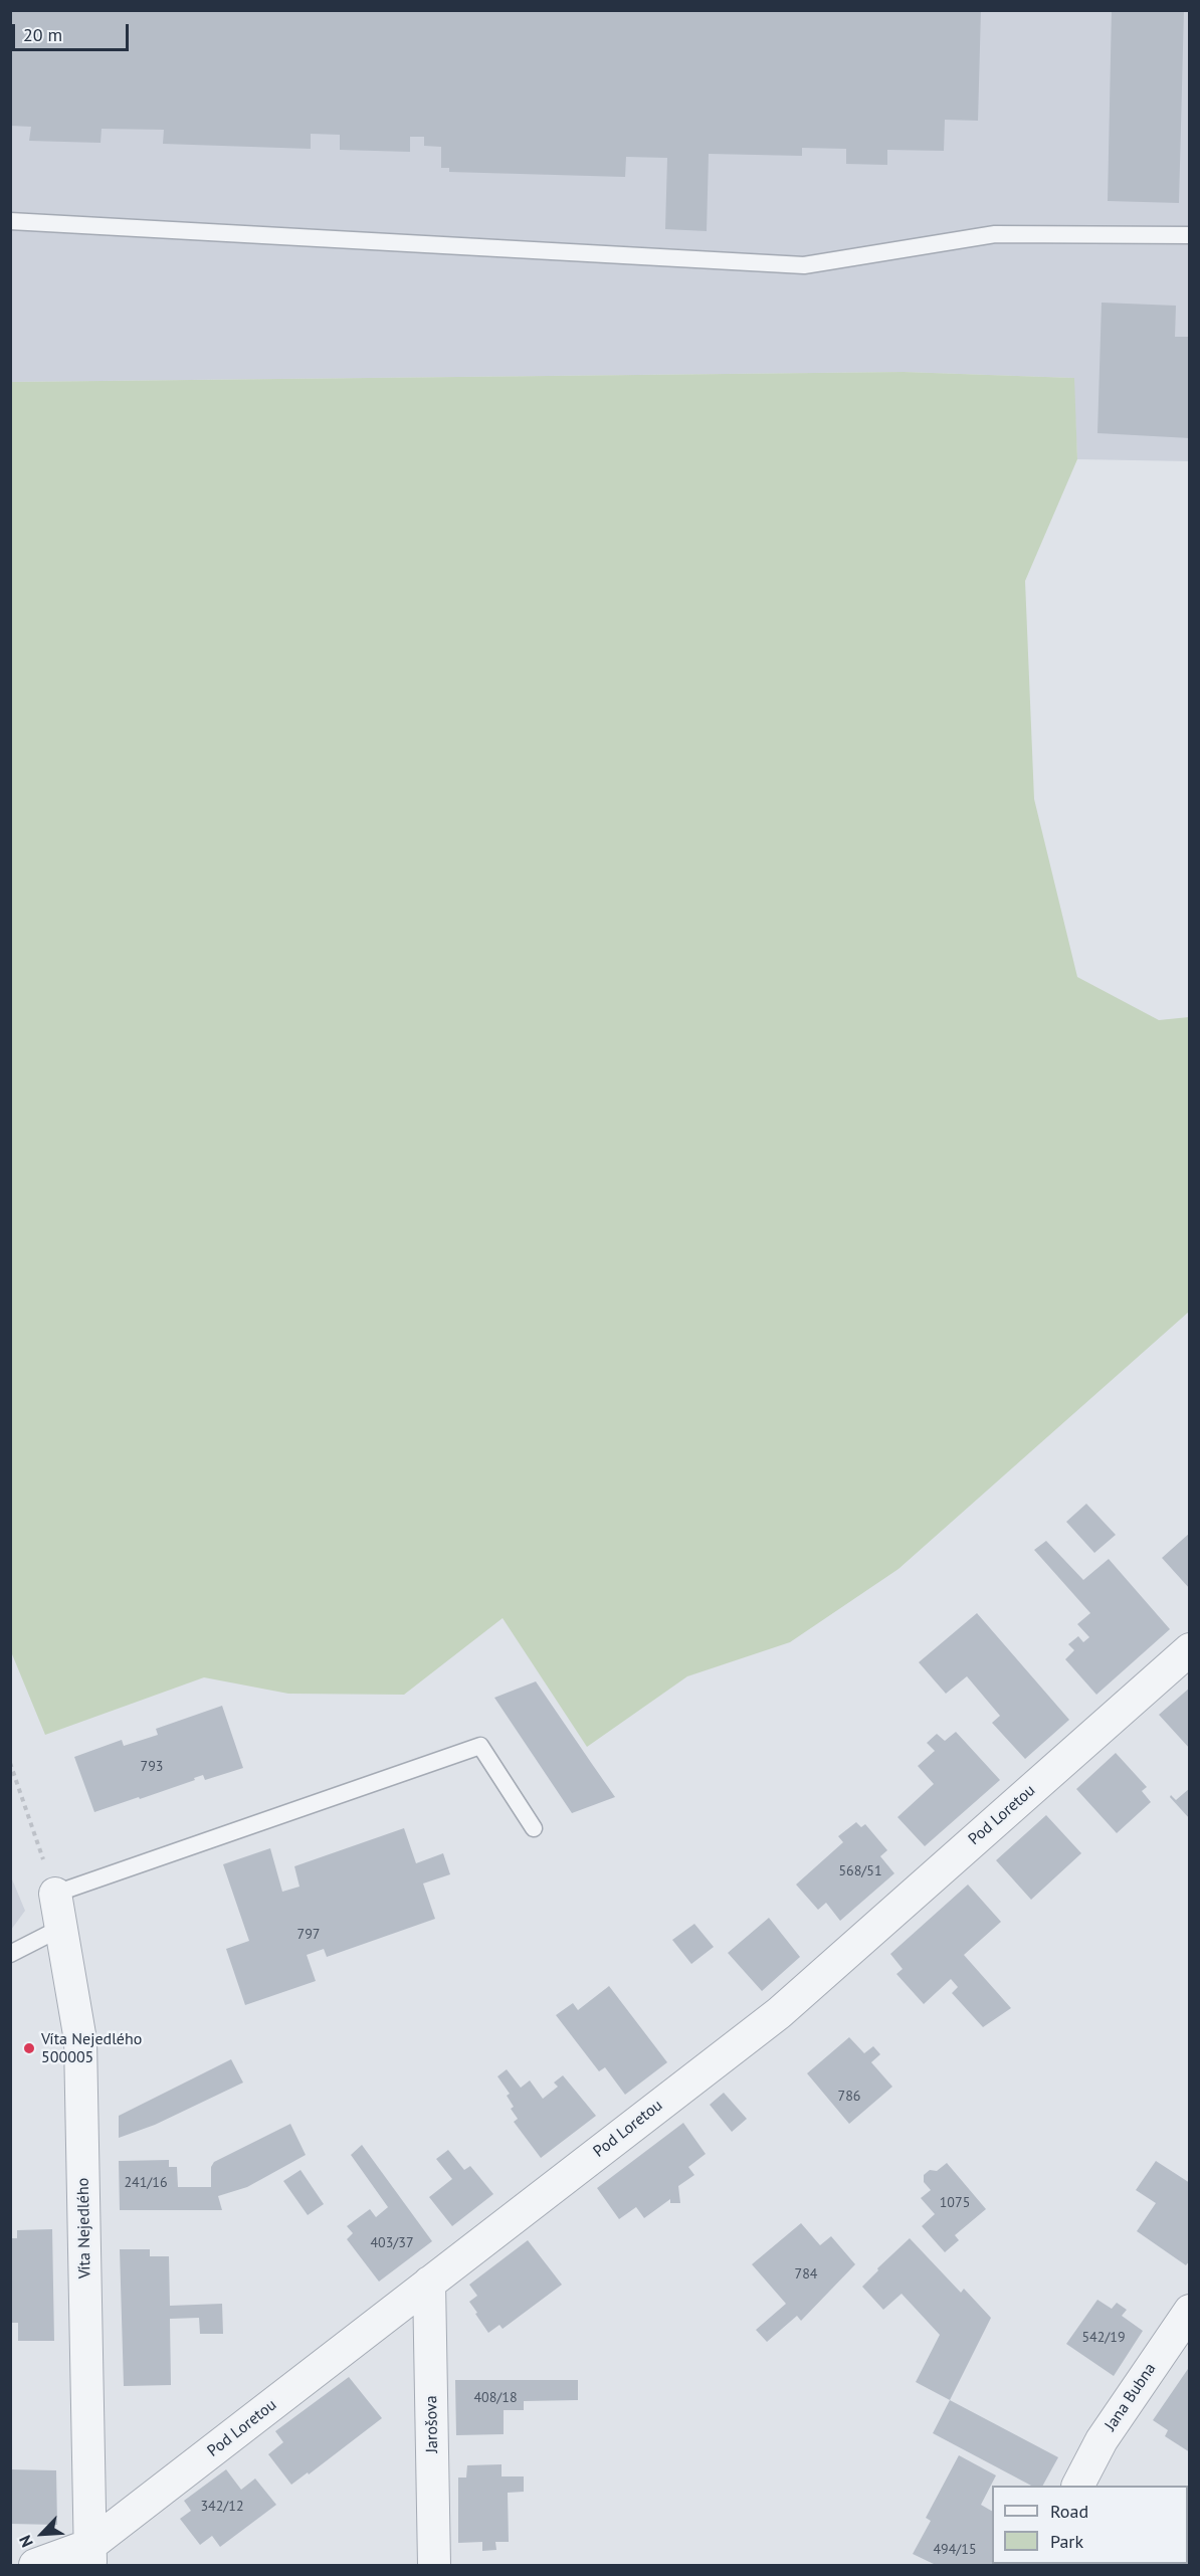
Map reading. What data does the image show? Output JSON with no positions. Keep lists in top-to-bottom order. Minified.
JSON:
{"streets":{"street":["Pod Loretou","Víta Nejedlého","Jana Bubna","Jarošova"]},"crossings":[["Pod Loretou","Víta Nejedlého"],["Pod Loretou","Jarošova"]],"places":["Víta Nejedlého 500005"],"house_numbers":["793","568/51","797","786","241/16","1075","403/37","784","542/19","408/18","342/12","494/15"],"legend":["Road","Park"],"scale_bar":"20 m","north":"bottom left"}
